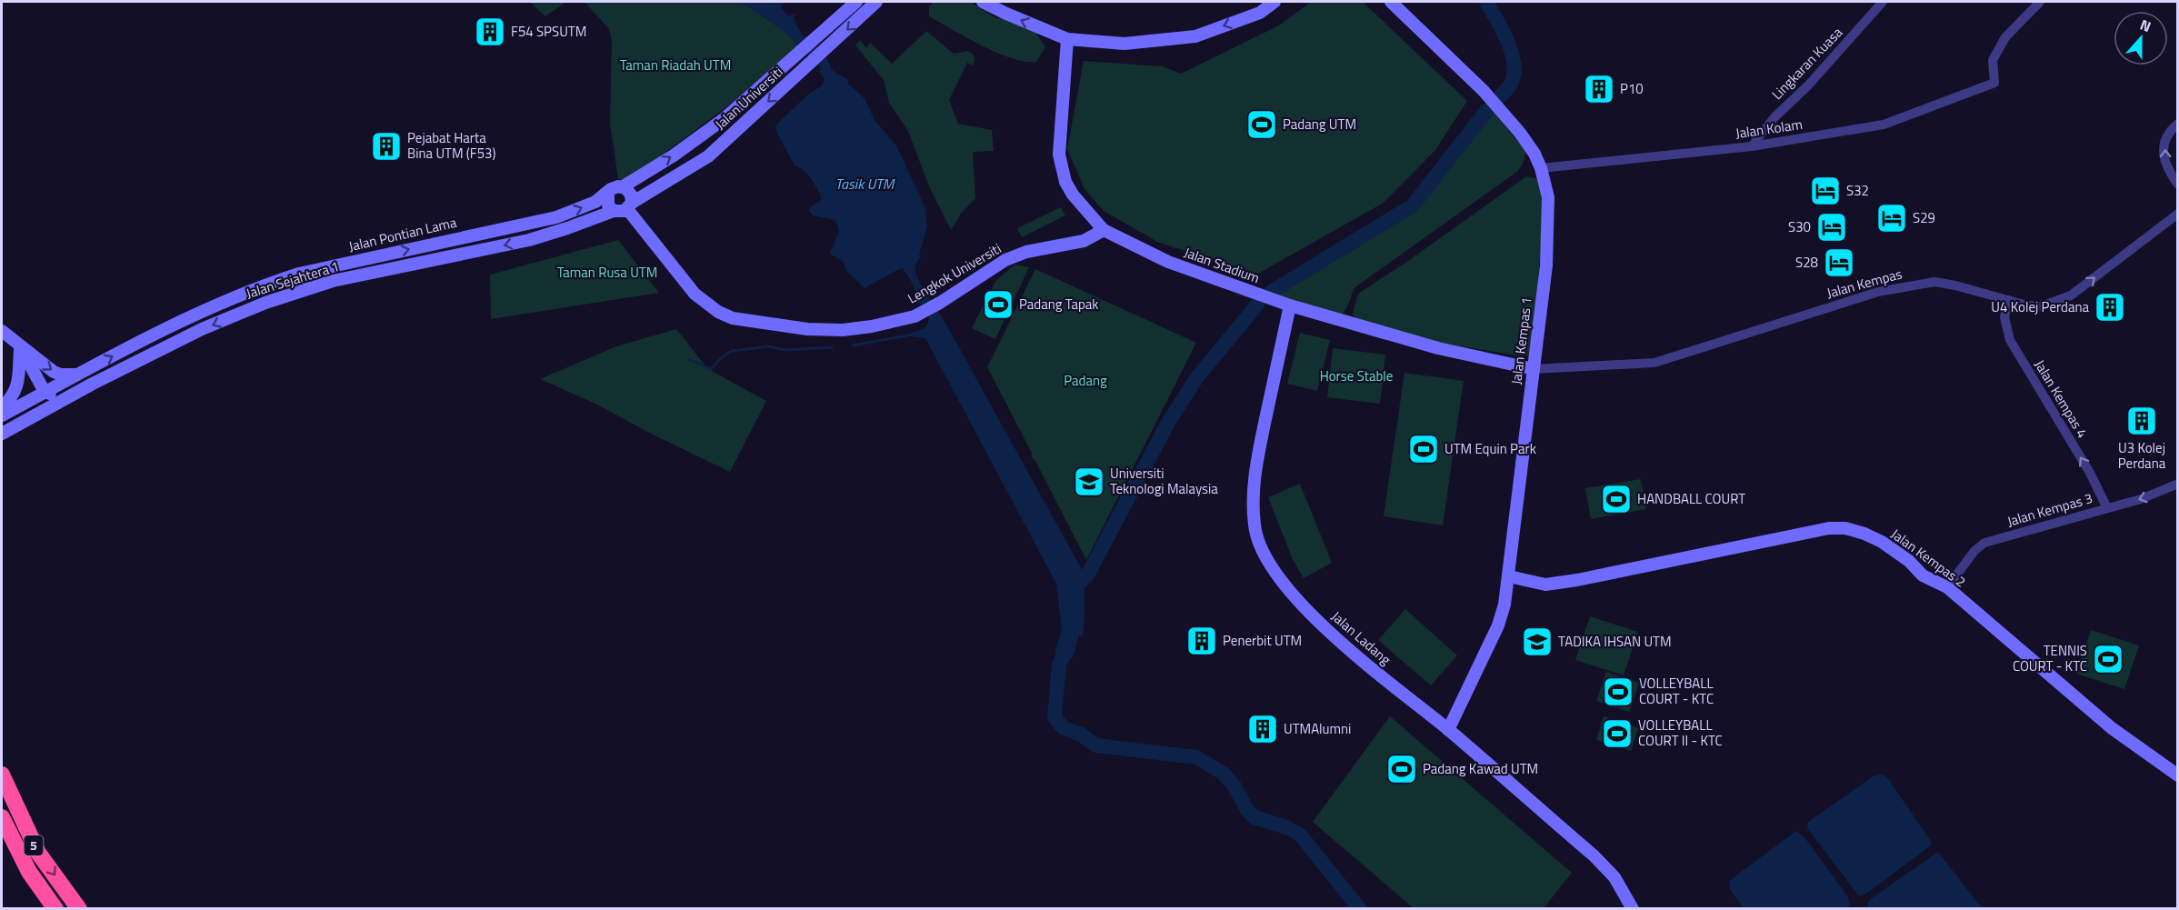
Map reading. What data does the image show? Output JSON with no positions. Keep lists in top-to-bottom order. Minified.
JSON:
{"streets":{"highway":["5"],"street":["Lingkaran Kuasa","Jalan Universiti","Jalan Kolam","Jalan Pontian Lama","Jalan Stadium","Lengkok Universiti","Jalan Sejahtera 1","Jalan Kempas","Jalan Kempas 1","Jalan Kempas 4","Jalan Kempas 3","Jalan Kempas 2","Jalan Ladang"]},"crossings":[["Lingkaran Kuasa","Jalan Kolam"],["Jalan Universiti","Jalan Pontian Lama"],["Jalan Universiti","Lengkok Universiti"],["Jalan Universiti","Jalan Sejahtera 1"],["Jalan Kolam","Jalan Kempas 1"],["Jalan Pontian Lama","Lengkok Universiti"],["Jalan Pontian Lama","Jalan Sejahtera 1"],["Jalan Stadium","Lengkok Universiti"],["Jalan Stadium","Jalan Kempas"],["Jalan Stadium","Jalan Kempas 1"],["Jalan Stadium","Jalan Ladang"],["Lengkok Universiti","Jalan Sejahtera 1"],["Jalan Kempas","Jalan Kempas 1"],["Jalan Kempas","Jalan Kempas 4"],["Jalan Kempas 1","Jalan Kempas 2"],["Jalan Kempas 1","Jalan Ladang"],["Jalan Kempas 4","Jalan Kempas 3"],["Jalan Kempas 3","Jalan Kempas 2"]],"one_way":["Jalan Pontian Lama","Jalan Sejahtera 1","Jalan Kempas 4"],"water":["Tasik UTM"],"parks":["Taman Riadah UTM","Taman Rusa UTM","Horse Stable","Padang"],"places":{"building":["F54 SPSUTM","P10","Pejabat Harta Bina UTM (F53)","U4 Kolej Perdana","U3 Kolej Perdana","Penerbit UTM","UTMAlumni"],"sports":["Padang UTM","Padang Tapak","UTM Equin Park","HANDBALL COURT","TENNIS COURT - KTC","VOLLEYBALL COURT - KTC","VOLLEYBALL COURT II - KTC","Padang Kawad UTM"],"hotel":["S32","S29","S30","S28"],"school or university":["Universiti Teknologi Malaysia","TADIKA IHSAN UTM"]},"north":"top"}
